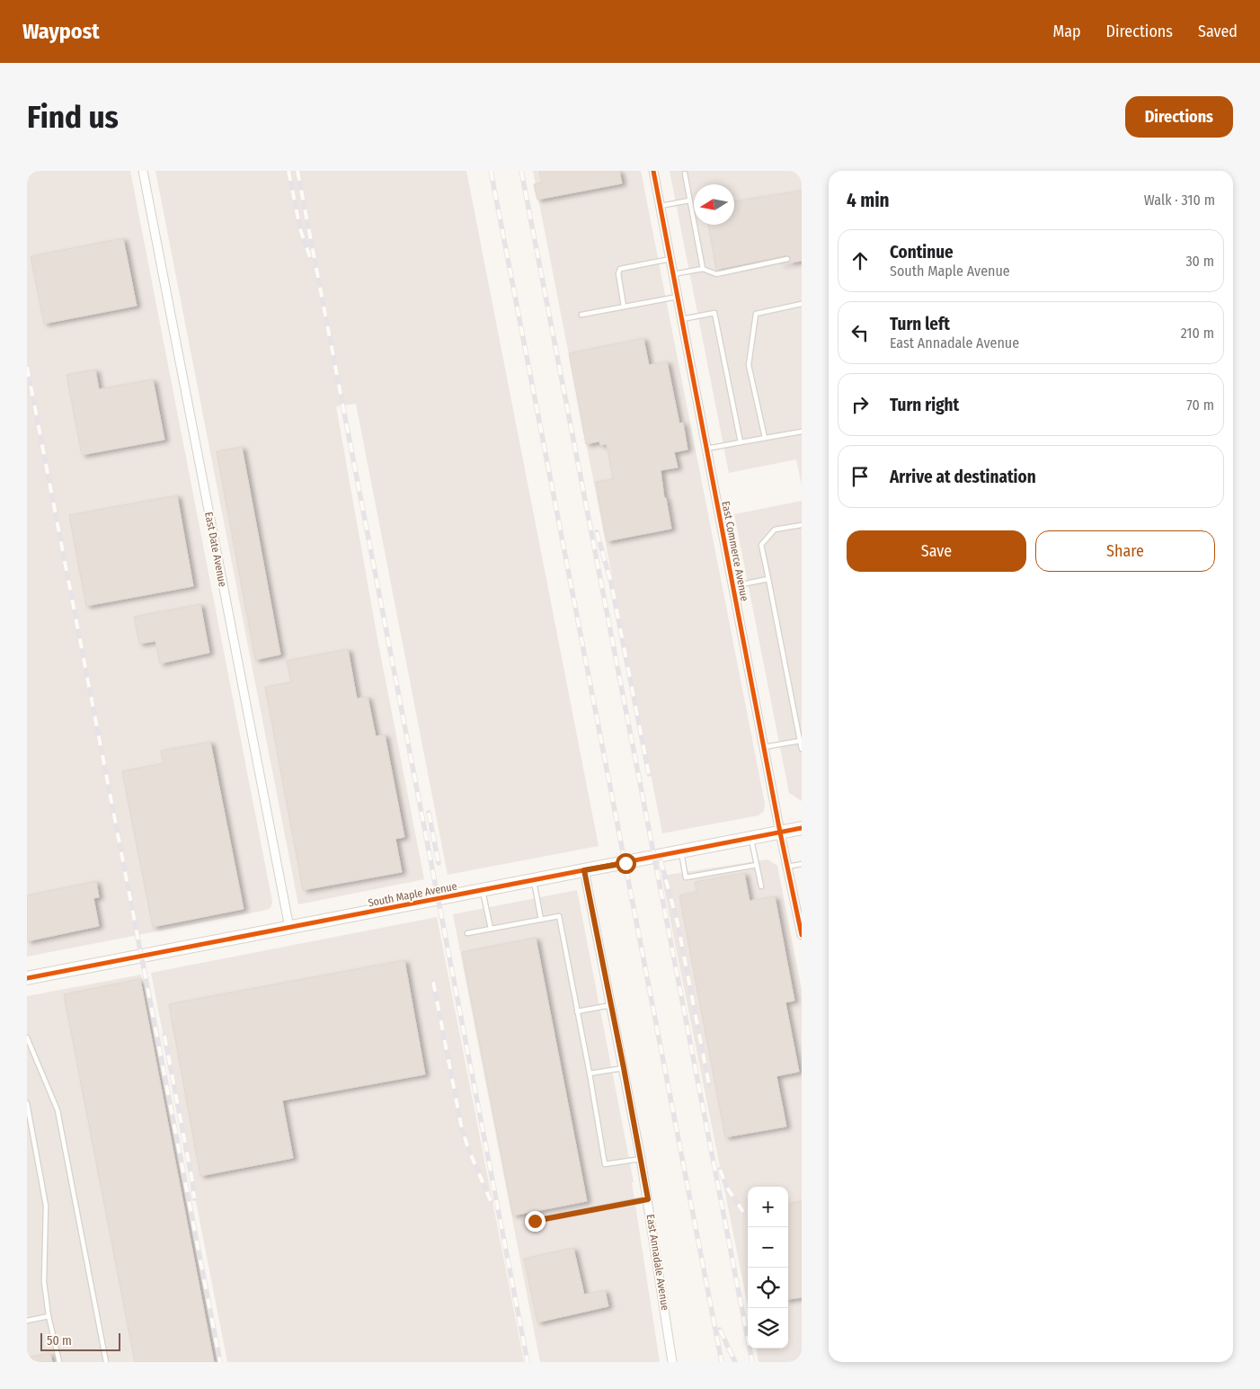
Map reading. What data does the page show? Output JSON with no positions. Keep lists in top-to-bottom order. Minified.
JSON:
{"streets":{"street":["East Date Avenue","East Commerce Avenue","South Maple Avenue","East Annadale Avenue"]},"crossings":[["East Date Avenue","South Maple Avenue"],["East Commerce Avenue","South Maple Avenue"],["South Maple Avenue","East Annadale Avenue"]],"scale_bar":"50 m","north":"left","page":{"header":"Waypost","nav":["Map","Directions","Saved"],"buttons":["Directions",["Save","Share"]],"title":"Find us","heading":["4 min","Walk · 310 m"],"list":[["Continue","South Maple Avenue","30 m"],["Turn left","East Annadale Avenue","210 m"],["Turn right","70 m"],"Arrive at destination"],"map_buttons":["+","−"],"scale":"50 m"}}
